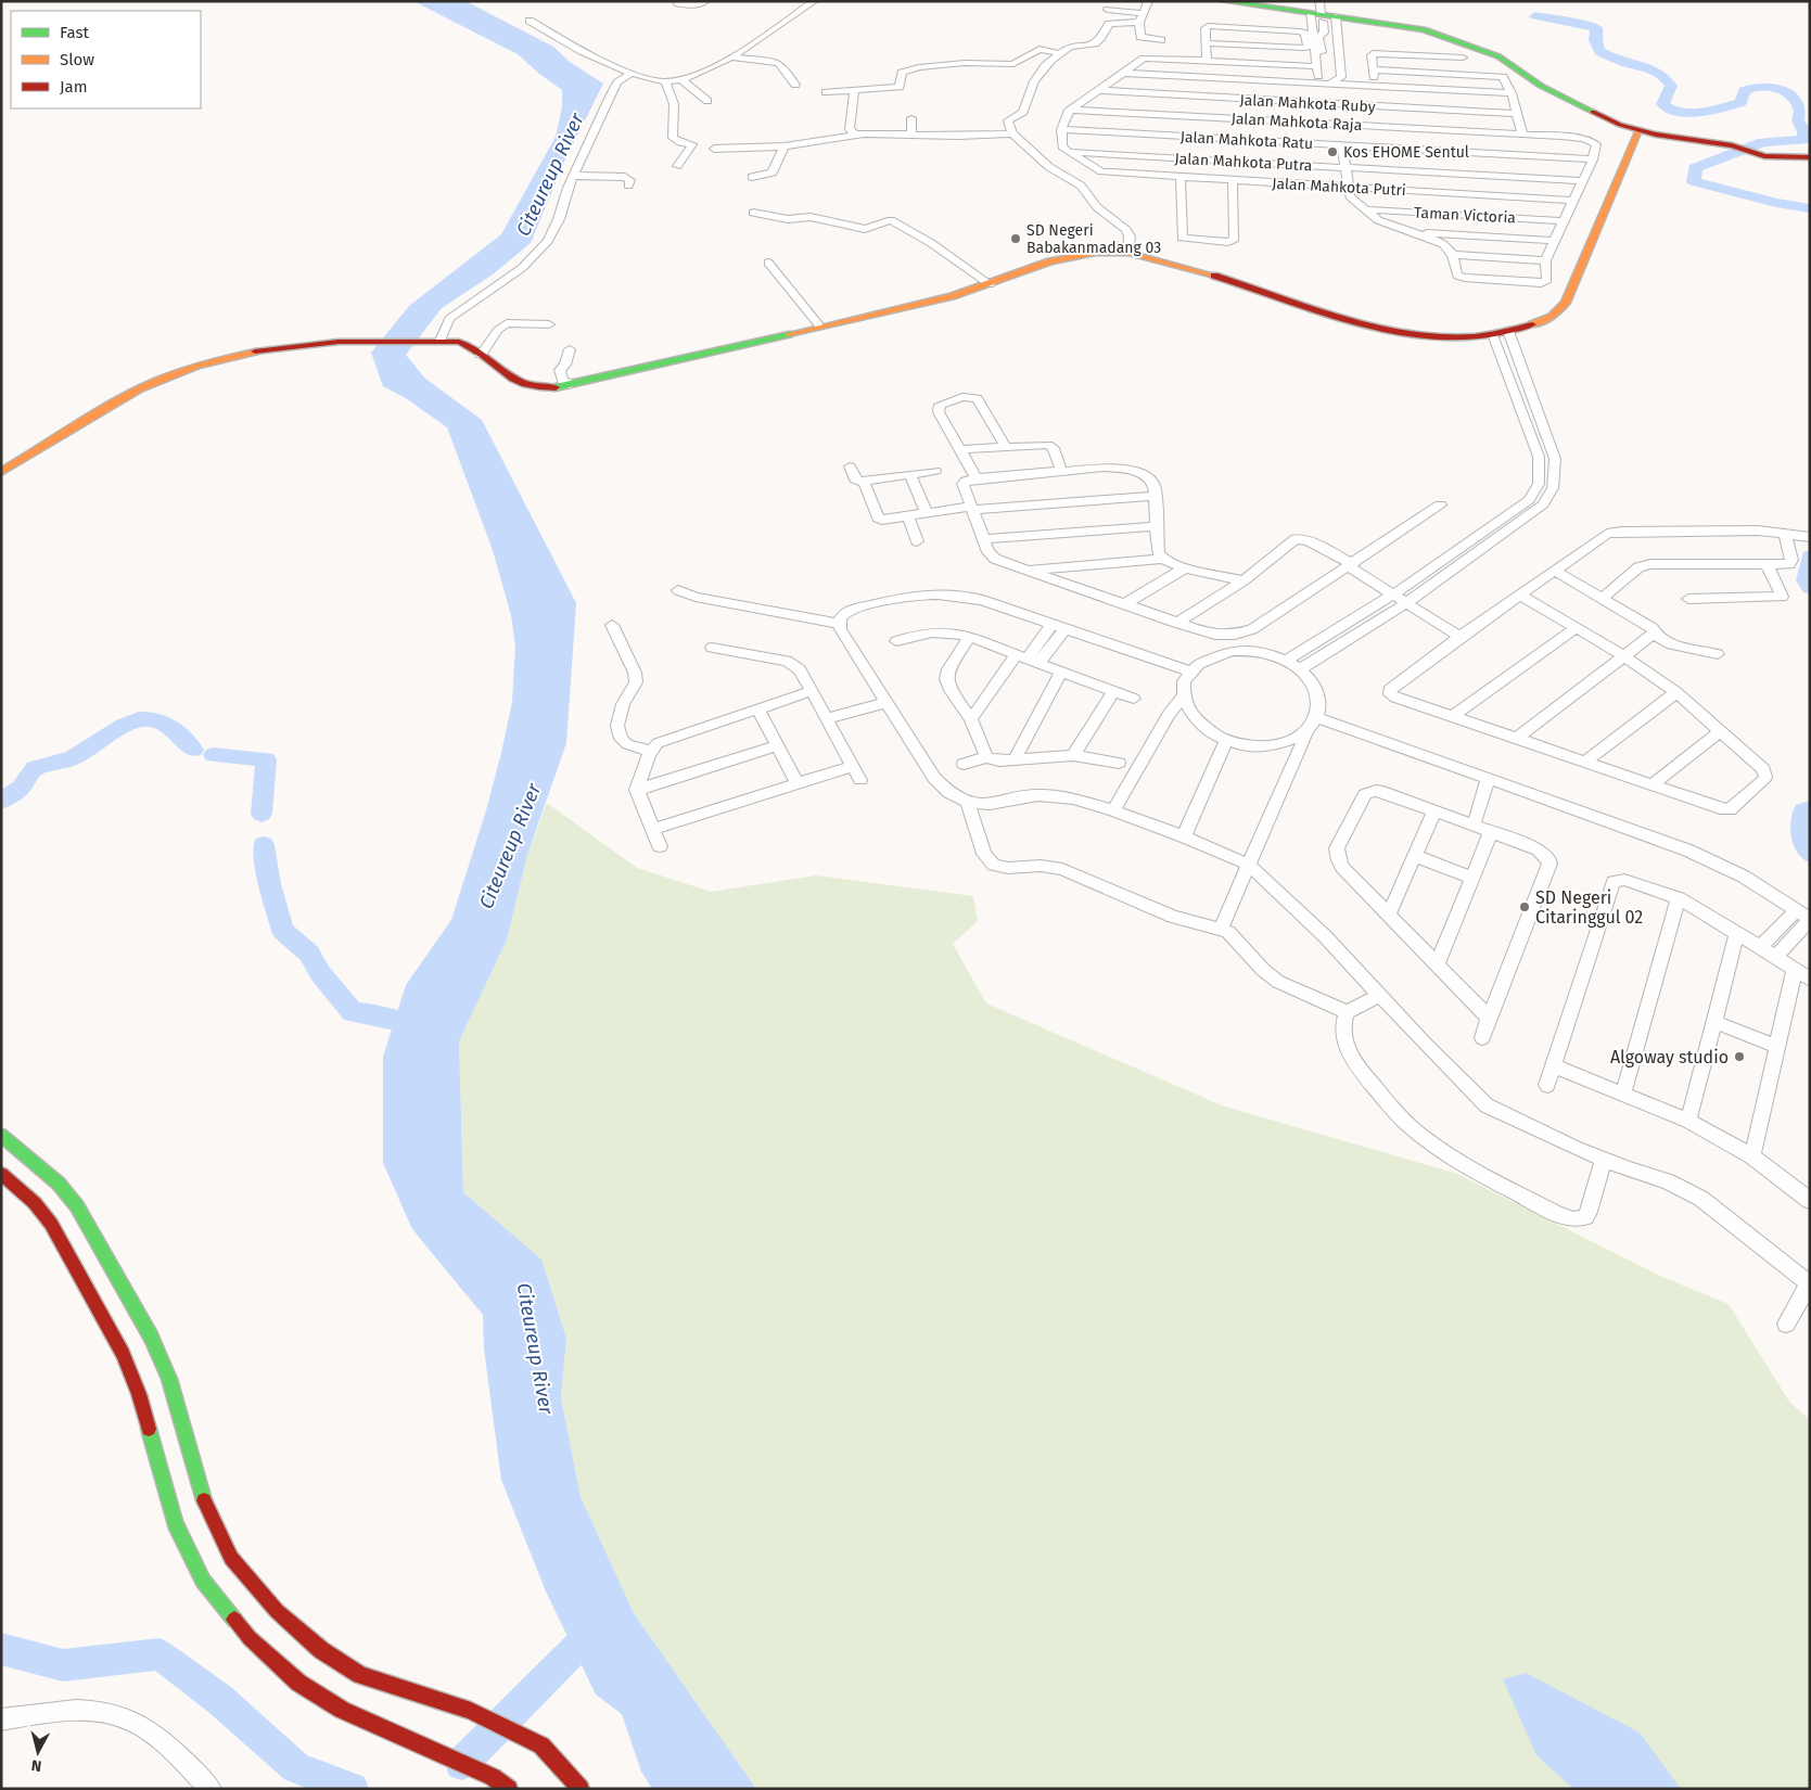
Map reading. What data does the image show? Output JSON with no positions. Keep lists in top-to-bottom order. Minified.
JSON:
{"streets":{"street":["Jalan Mahkota Ruby","Jalan Mahkota Raja","Jalan Mahkota Ratu","Jalan Mahkota Putra","Jalan Mahkota Putri","Taman Victoria"]},"crossings":[["Jalan Mahkota Ratu","Taman Victoria"],["Jalan Mahkota Putra","Jalan Mahkota Putri"],["Jalan Mahkota Putra","Taman Victoria"],["Jalan Mahkota Putri","Taman Victoria"]],"water":["Citeureup River"],"places":["Kos EHOME Sentul","SD Negeri Babakanmadang 03","SD Negeri Citaringgul 02","Algoway studio"],"legend":["Fast","Slow","Jam"],"north":"bottom"}
